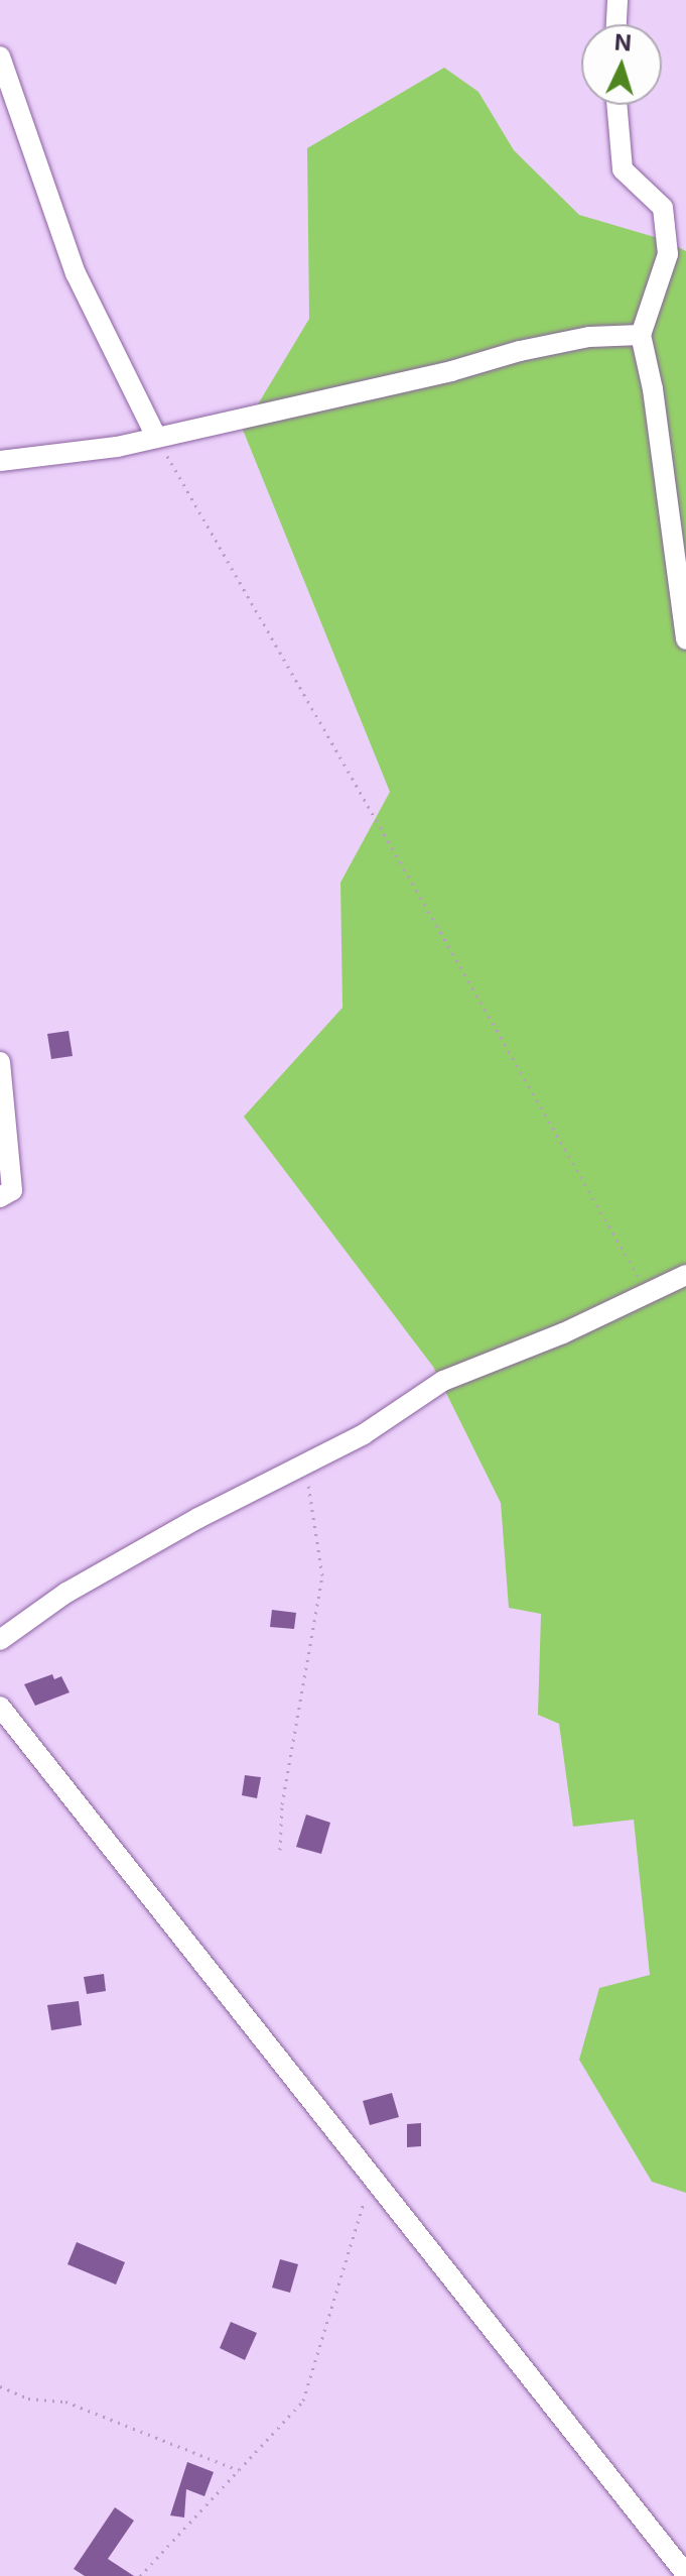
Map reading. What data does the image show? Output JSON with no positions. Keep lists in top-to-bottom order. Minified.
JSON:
{"north":"top"}
